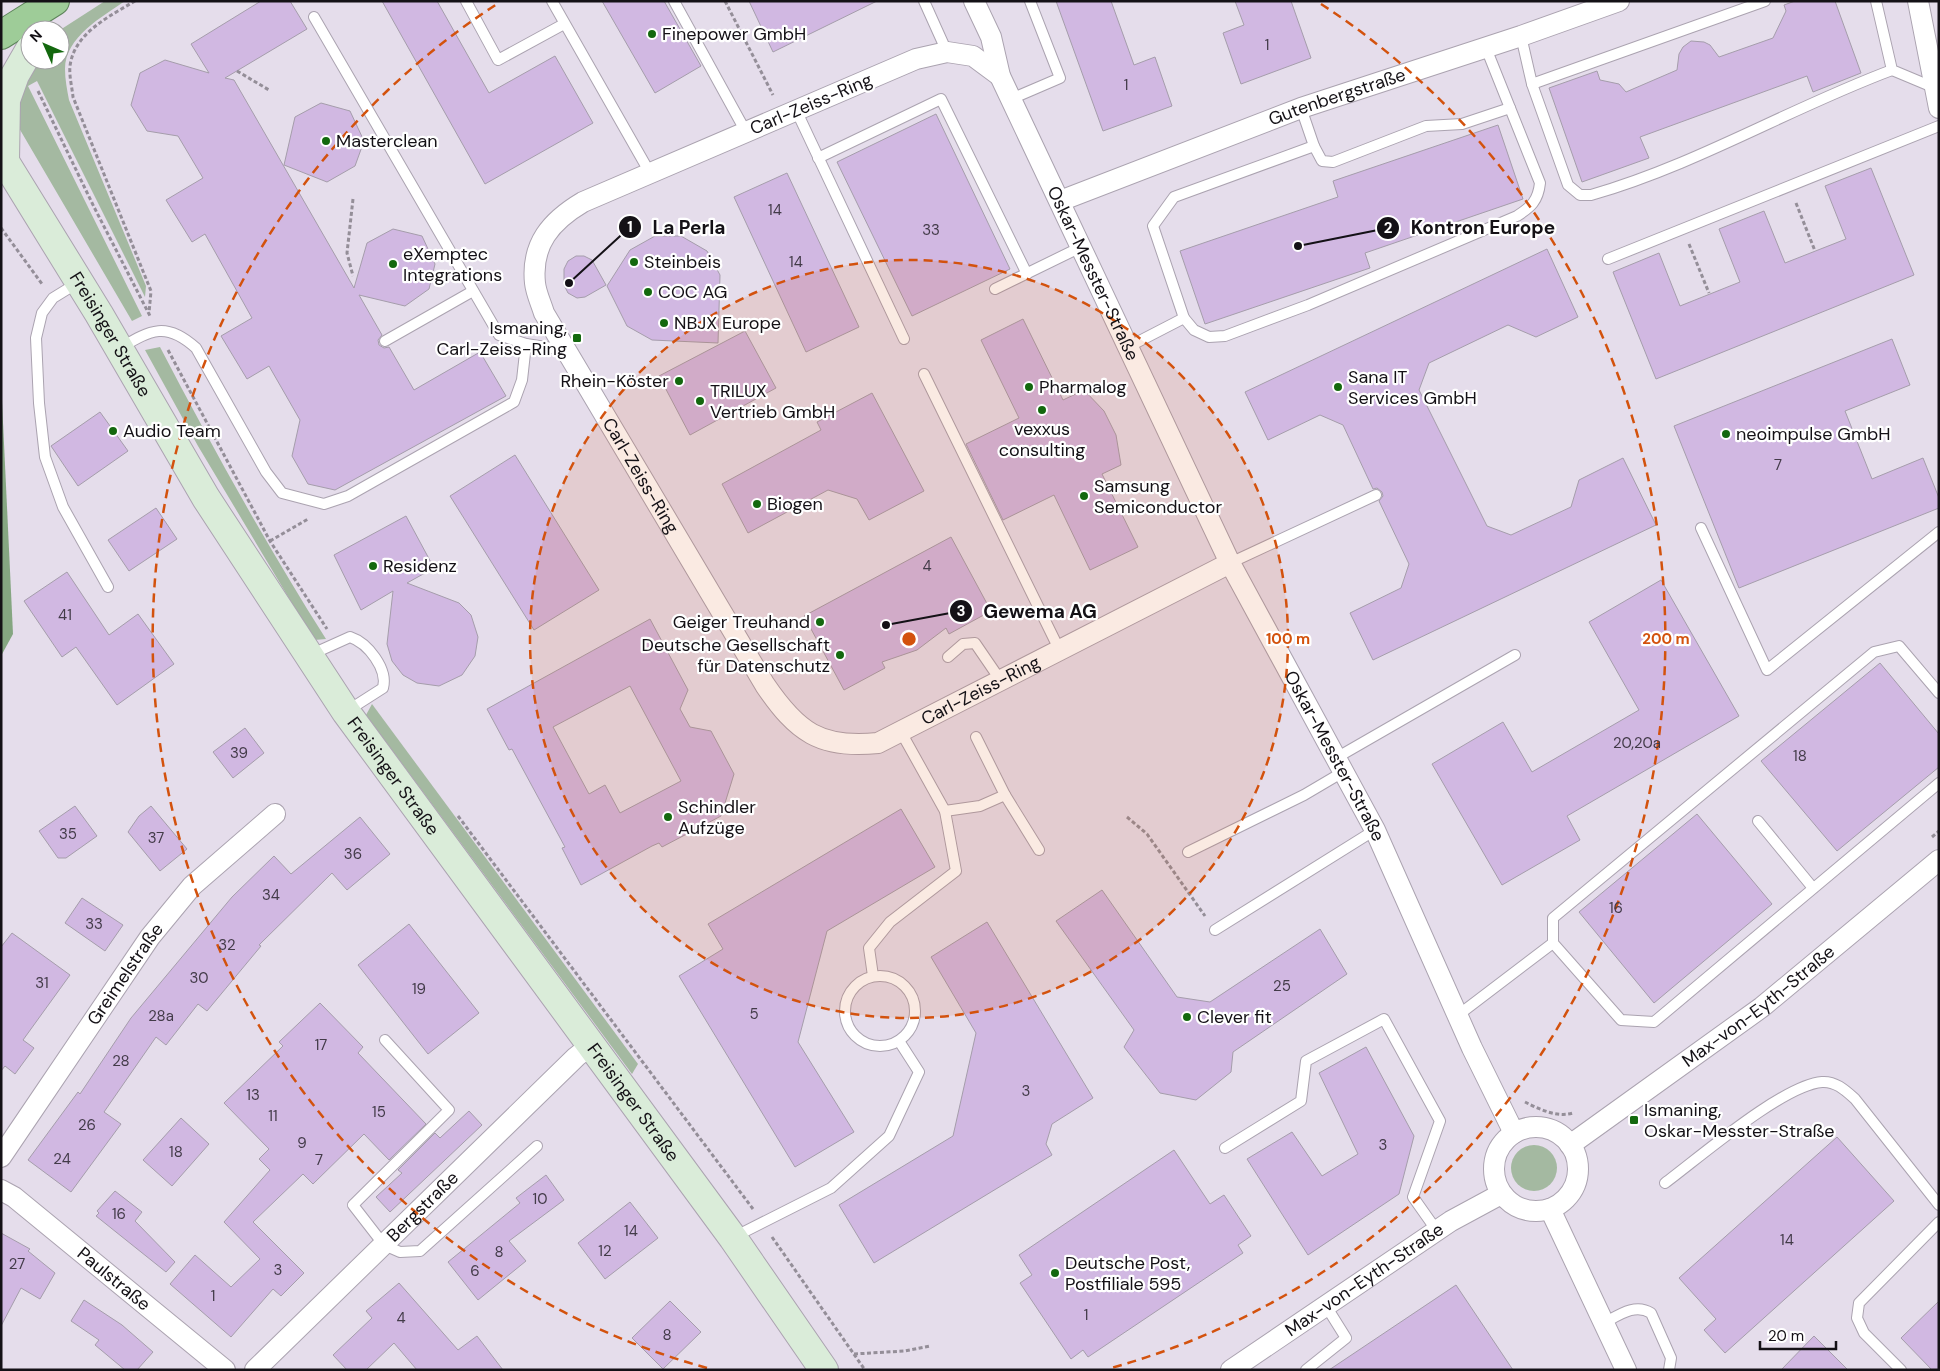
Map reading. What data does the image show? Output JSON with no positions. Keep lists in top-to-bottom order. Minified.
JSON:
{"streets":{"main road":["Freisinger Straße"],"street":["Gutenbergstraße","Carl-Zeiss-Ring","Oskar-Messter-Straße","Greimelstraße","Max-von-Eyth-Straße","Bergstraße","Paulstraße"]},"crossings":[["Gutenbergstraße","Oskar-Messter-Straße"],["Carl-Zeiss-Ring","Oskar-Messter-Straße"],["Oskar-Messter-Straße","Max-von-Eyth-Straße"],["Freisinger Straße","Bergstraße"]],"places":{"other":["Finepower GmbH","Masterclean","Kontron Europe","Steinbeis","eXemptec Integrations","La Perla","COC AG","NBJX Europe","Rhein-Köster","Pharmalog","Sana IT Services GmbH","TRILUX Vertrieb GmbH","vexxus consulting","Audio Team","neoimpulse GmbH","Samsung Semiconductor","Biogen","Residenz","Geiger Treuhand","Gewema AG","Deutsche Gesellschaft für Datenschutz","Schindler Aufzüge","Clever fit","Deutsche Post, Postfiliale 595"],"transit":["Ismaning, Carl-Zeiss-Ring","Ismaning, Oskar-Messter-Straße"]},"house_numbers":["1","1","14","33","14","7","4","41","20,20a","39","18","35","37","36","34","16","33","32","30","31","25","19","5","28a","17","28","3","13","15","11","26","9","3","18","24","7","10","16","14","14","12","8","27","3","6","1","1","4","8"],"scale_bar":"20 m","north":"top left","rings":["100 m","200 m"]}
